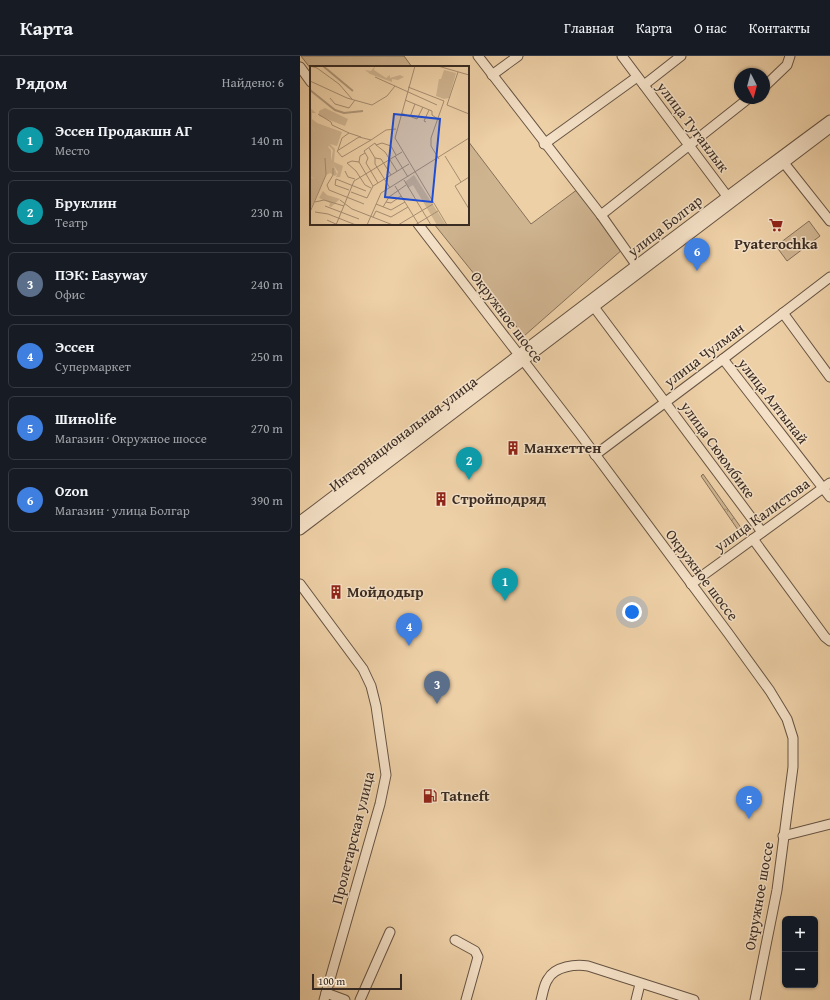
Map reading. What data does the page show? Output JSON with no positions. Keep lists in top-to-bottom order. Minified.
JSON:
{"streets":{"street":["улица Туганлык","улица Болгар","Окружное шоссе","улица Чулман","улица Алтынай","Интернациональная улица","улица Сююмбике","улица Калистова","Пролетарская улица"]},"crossings":[["улица Туганлык","улица Болгар"],["улица Болгар","Окружное шоссе"],["улица Болгар","Интернациональная улица"],["улица Болгар","улица Сююмбике"],["Окружное шоссе","улица Чулман"],["Окружное шоссе","Интернациональная улица"],["Окружное шоссе","улица Калистова"],["улица Чулман","улица Алтынай"],["улица Чулман","улица Сююмбике"],["улица Алтынай","улица Калистова"],["улица Сююмбике","улица Калистова"]],"places":{"supermarket":["Pyaterochka"],"building":["Манхеттен","Стройподряд","Мойдодыр"],"fuel station":["Tatneft"]},"scale_bar":"100 m","north":"bottom","page":{"header":"Карта","nav":["Главная","Карта","О нас","Контакты"],"heading":["Рядом","Найдено: 6"],"list":[{"mark":"1","name":"Эссен Продакшн АГ","note":"Место","value":"140 m"},{"mark":"2","name":"Бруклин","note":"Театр","value":"230 m"},{"mark":"3","name":"ПЭК: Easyway","note":"Офис","value":"240 m"},{"mark":"4","name":"Эссен","note":"Супермаркет","value":"250 m"},{"mark":"5","name":"Шиноlife","note":"Магазин · Окружное шоссе","value":"270 m"},{"mark":"6","name":"Ozon","note":"Магазин · улица Болгар","value":"390 m"}],"pins":["6","2","1","4","3","5"],"map_buttons":["+","−"],"scale":"100 m"}}
